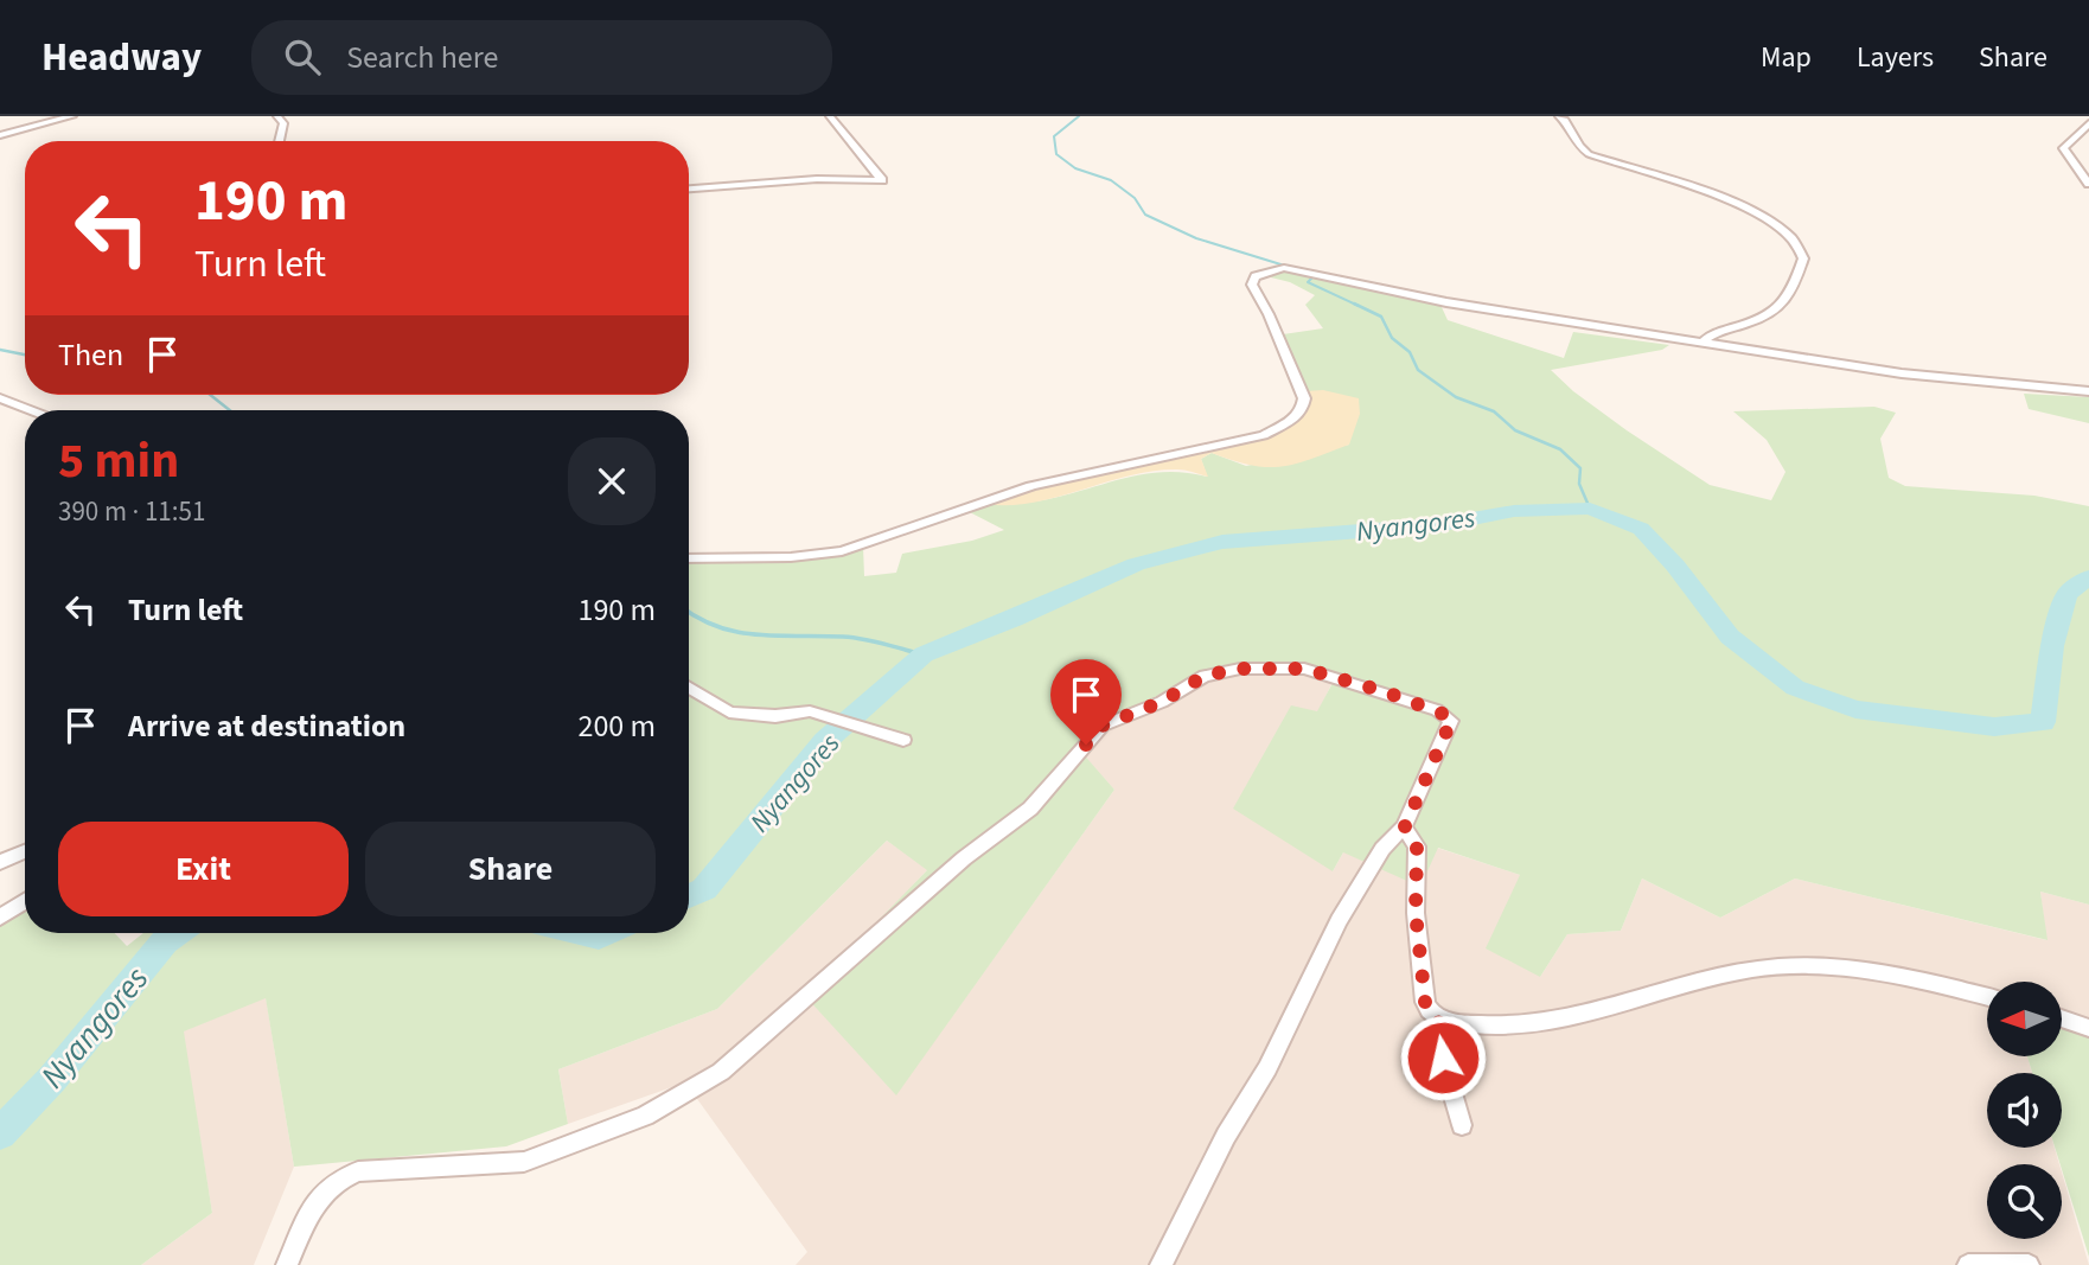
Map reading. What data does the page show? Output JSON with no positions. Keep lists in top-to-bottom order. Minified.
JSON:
{"water":["Nyangores"],"north":"left","page":{"header":"Headway","search":"Search here","nav":["Map","Layers","Share"],"turn":["190 m","Turn left"],"then":"Then","heading":["5 min","390 m · 11:51"],"list":[{"name":"Turn left","value":"190 m"},{"name":"Arrive at destination","value":"200 m"}],"buttons":["Exit","Share"]}}
